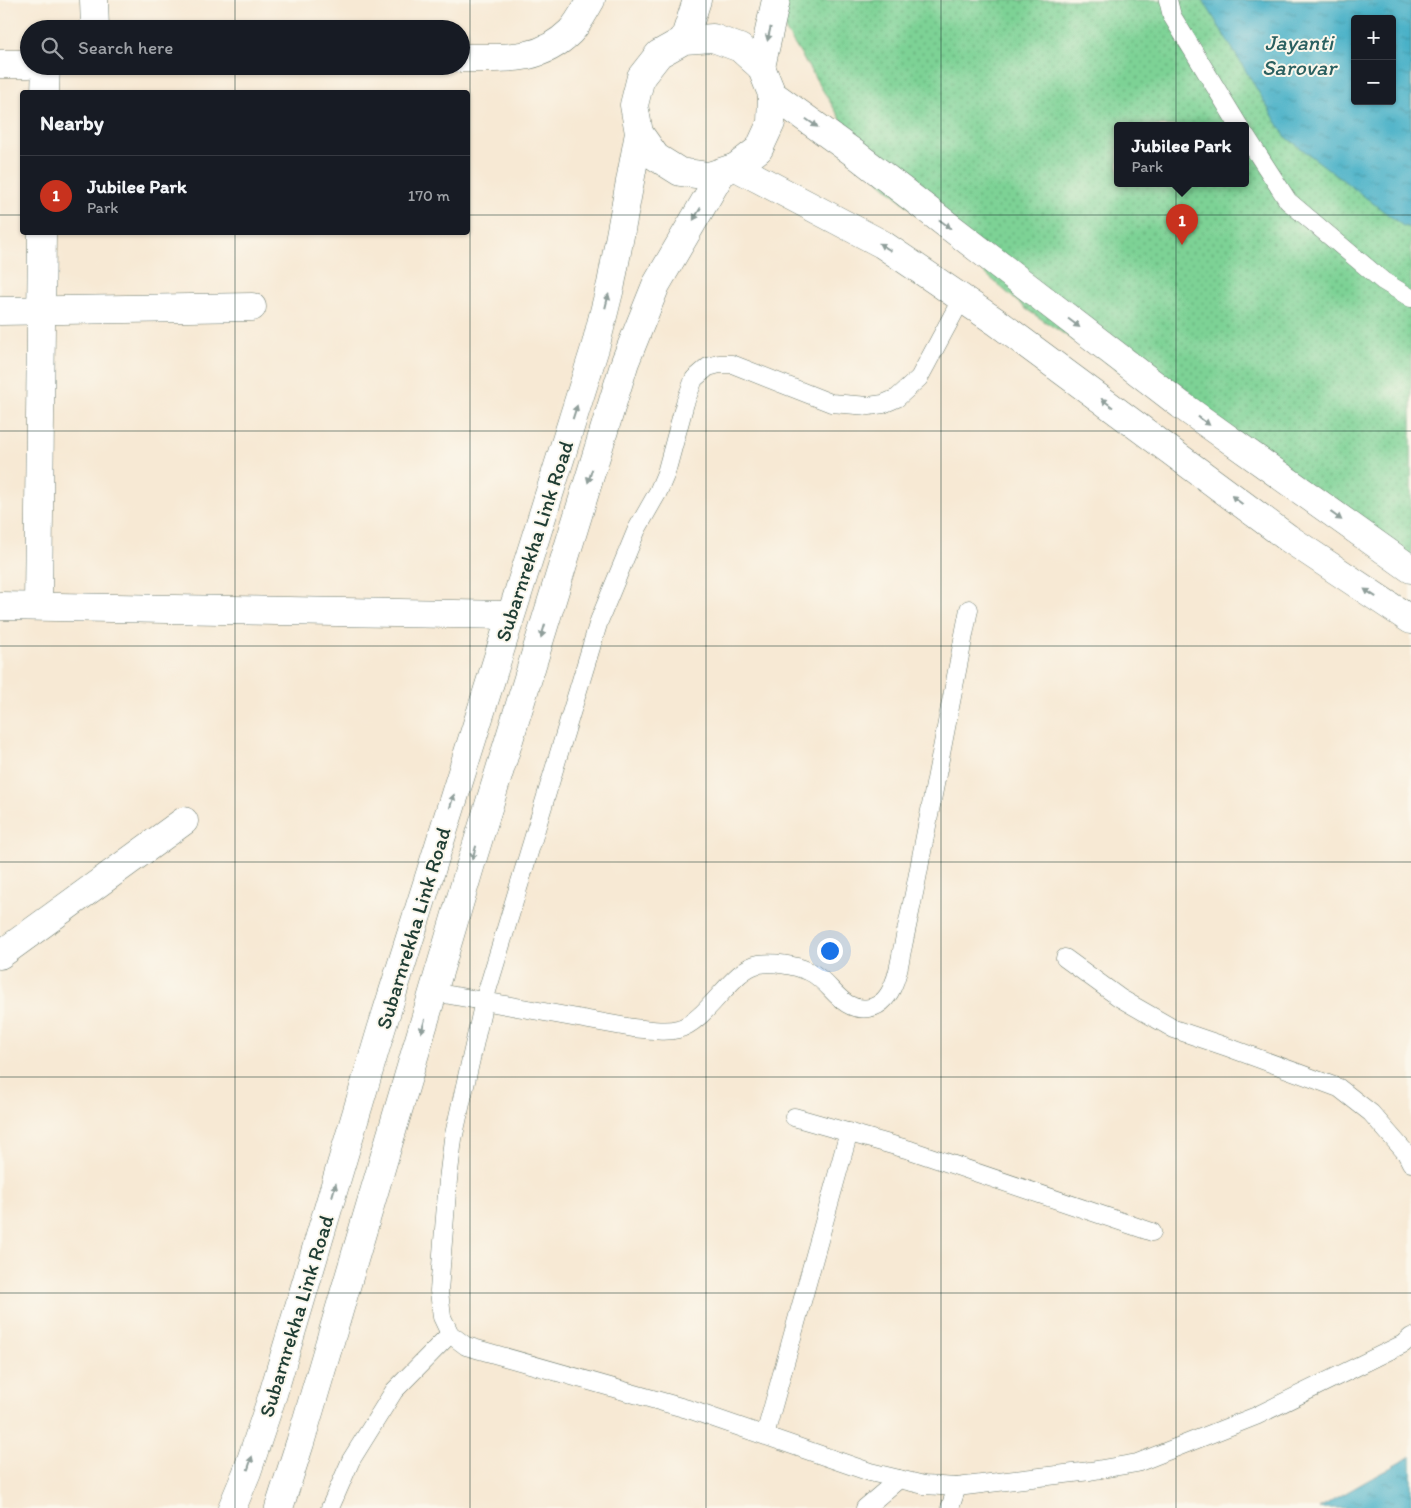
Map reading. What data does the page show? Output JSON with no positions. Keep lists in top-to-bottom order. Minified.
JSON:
{"streets":{"main road":["Subarnrekha Link Road"]},"water":["Jayanti Sarovar"],"page":{"map_buttons":["+","−"],"search":"Search here","heading":"Nearby","popup":["Jubilee Park","Park"],"list":[{"mark":"1","name":"Jubilee Park","note":"Park","value":"170 m"}],"pins":"1"}}
